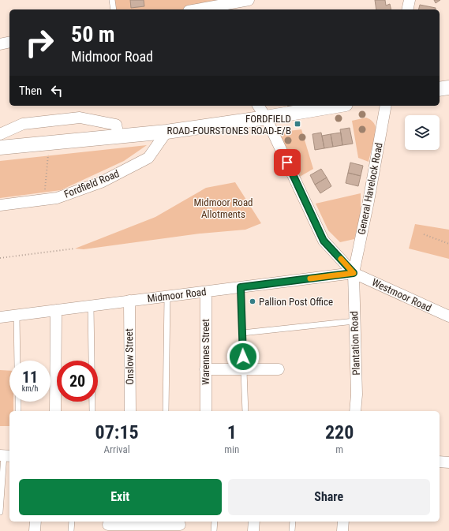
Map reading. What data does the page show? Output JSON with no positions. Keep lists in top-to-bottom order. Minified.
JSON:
{"streets":{"street":["Fordfield Road","General Havelock Road","Midmoor Road","Westmoor Road","Plantation Road","Warennes Street","Onslow Street"]},"crossings":[["General Havelock Road","Midmoor Road"],["General Havelock Road","Westmoor Road"],["General Havelock Road","Plantation Road"],["Midmoor Road","Westmoor Road"],["Midmoor Road","Plantation Road"],["Midmoor Road","Warennes Street"],["Midmoor Road","Onslow Street"],["Westmoor Road","Plantation Road"]],"parks":["Midmoor Road Allotments"],"places":{"transit":["FORDFIELD ROAD-FOURSTONES ROAD-E/B"],"other":["Pallion Post Office"]},"page":{"turn":["50 m","Midmoor Road"],"then":"Then","speed":"11 km/h","limit":"20","eta":["07:15","Arrival","1","min","220","m"],"buttons":["Exit","Share"]}}
